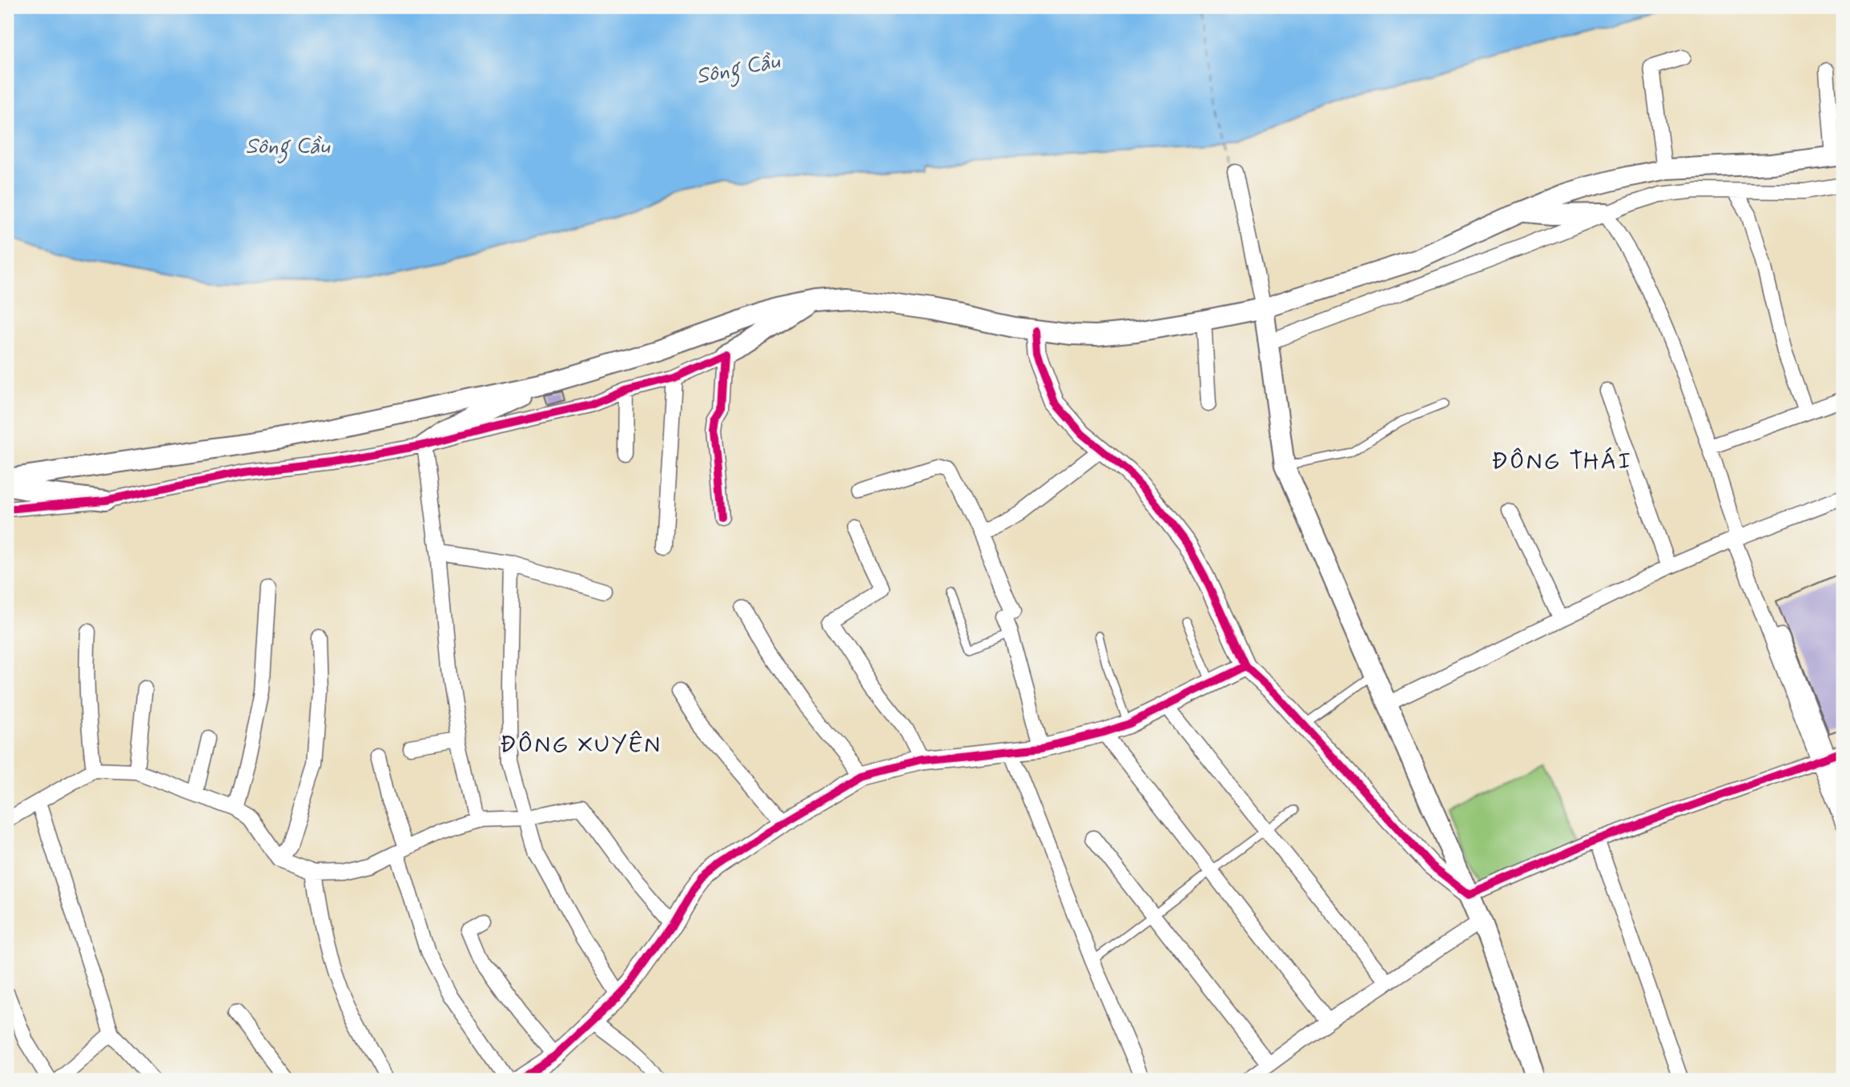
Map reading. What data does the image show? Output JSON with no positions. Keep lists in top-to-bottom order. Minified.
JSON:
{"districts":["ĐÔNG THÁI","ĐÔNG XUYÊN"],"water":["Sông Cầu"]}
